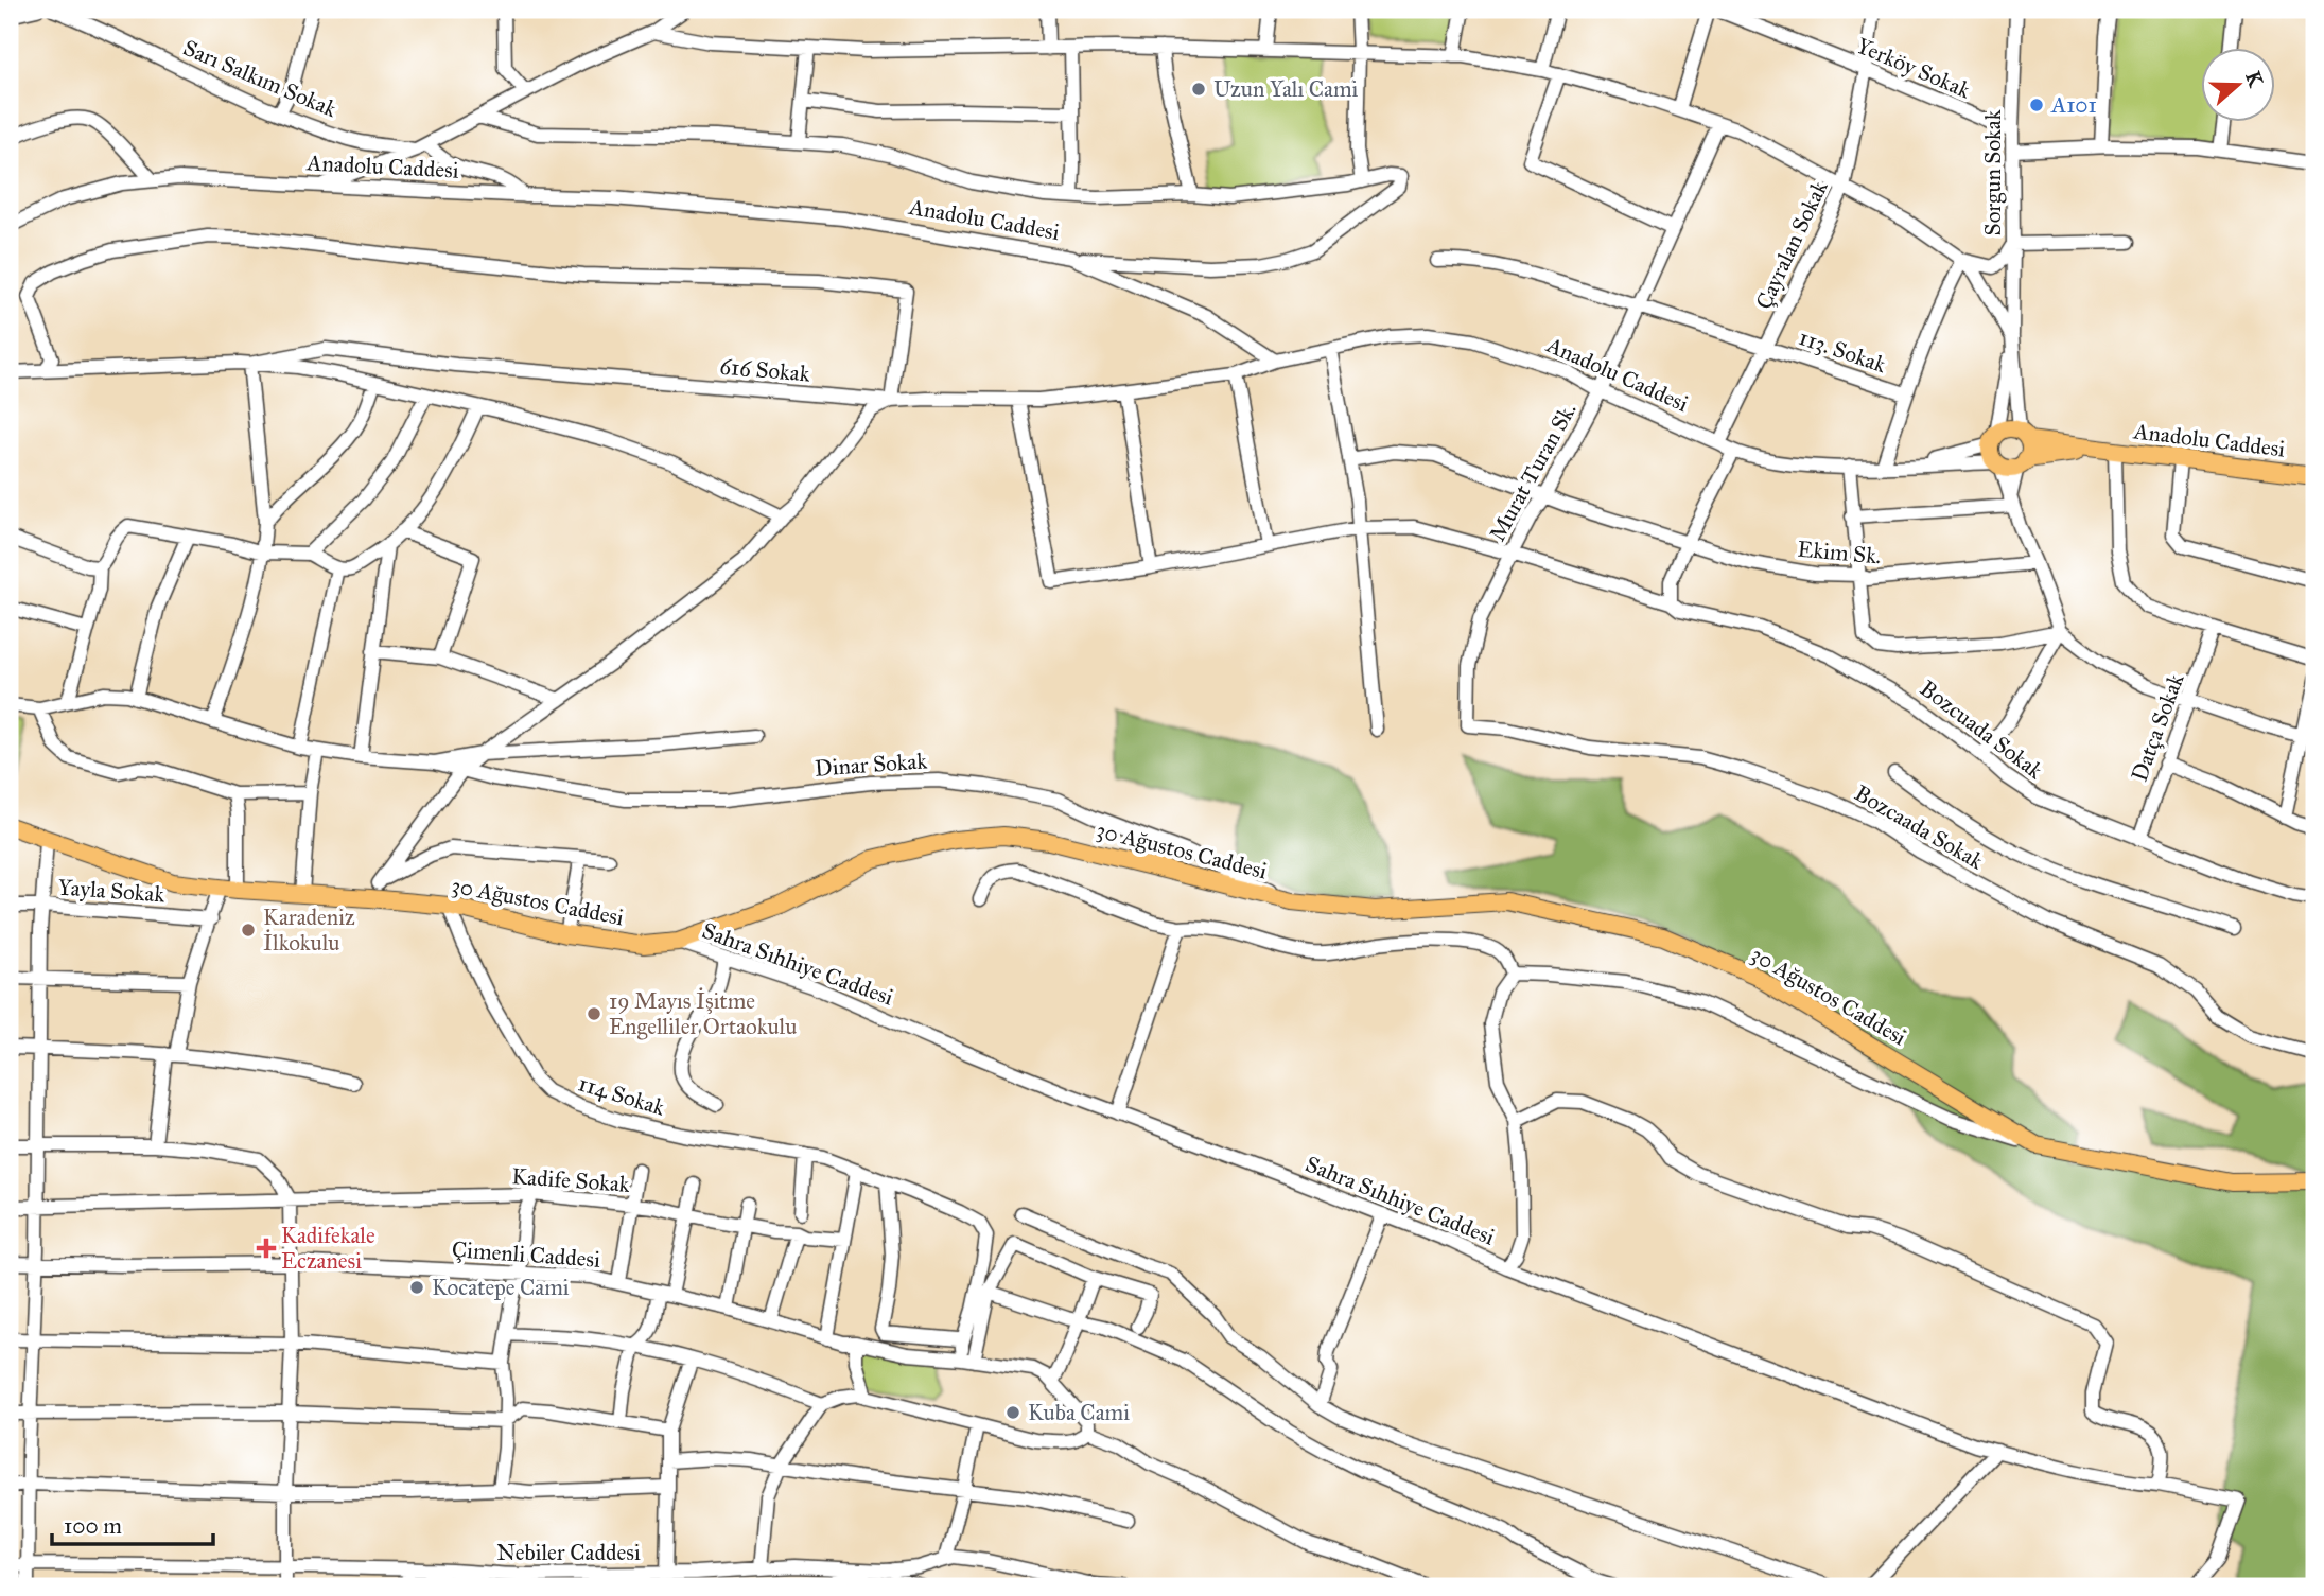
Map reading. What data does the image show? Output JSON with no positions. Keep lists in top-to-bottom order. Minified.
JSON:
{"streets":{"main road":["Anadolu Caddesi","30 Ağustos Caddesi"],"street":["Yerköy Sokak","Sarı Salkım Sokak","Sorgun Sokak","Çayralan Sokak","113. Sokak","616 Sokak","Murat Turan Sk.","Ekim Sk.","Datça Sokak","Bozcuada Sokak","Dinar Sokak","Bozcaada Sokak","Yayla Sokak","Sahra Sıhhiye Caddesi","114 Sokak","Kadife Sokak","Çimenli Caddesi","Nebiler Caddesi"]},"crossings":[["Yerköy Sokak","Sorgun Sokak"],["Yerköy Sokak","Çayralan Sokak"],["Anadolu Caddesi","Çayralan Sokak"],["Anadolu Caddesi","616 Sokak"],["Anadolu Caddesi","Murat Turan Sk."],["Çayralan Sokak","113. Sokak"],["113. Sokak","Murat Turan Sk."],["616 Sokak","Bozcuada Sokak"],["Murat Turan Sk.","Ekim Sk."],["Murat Turan Sk.","Bozcuada Sokak"],["Murat Turan Sk.","Bozcaada Sokak"],["Datça Sokak","Bozcuada Sokak"],["Dinar Sokak","30 Ağustos Caddesi"],["30 Ağustos Caddesi","Sahra Sıhhiye Caddesi"],["30 Ağustos Caddesi","114 Sokak"]],"places":{"other":["Uzun Yalı Cami","A101","Karadeniz İlkokulu","19 Mayıs İşitme Engelliler Ortaokulu","Kocatepe Cami","Kuba Cami"],"health":["Kadifekale Eczanesi"]},"scale_bar":"100 m","north":"right"}
